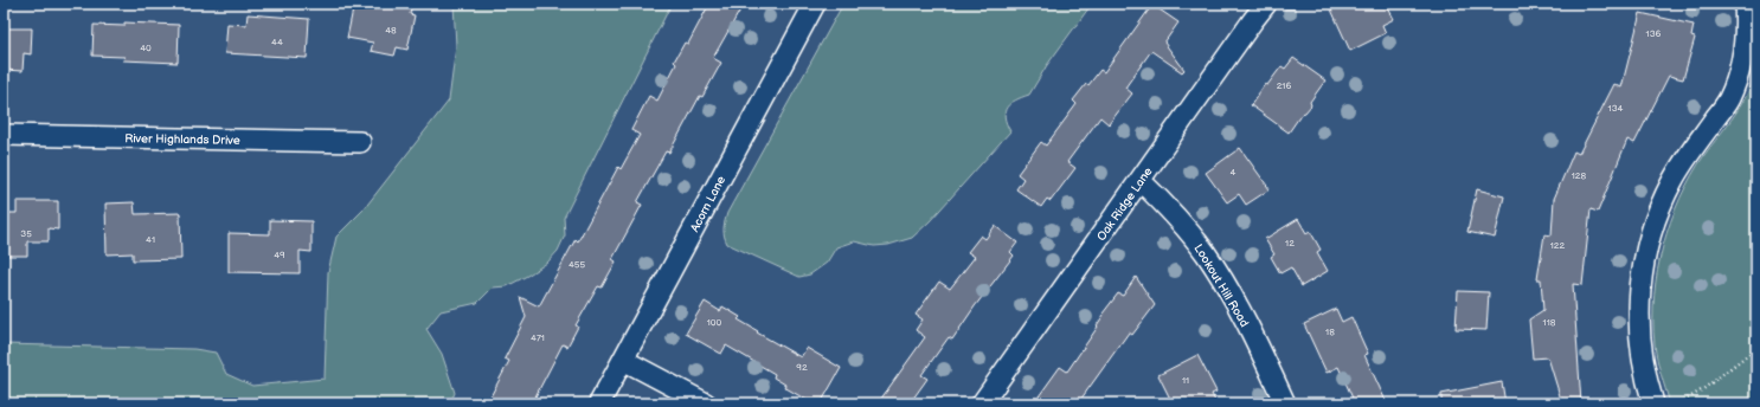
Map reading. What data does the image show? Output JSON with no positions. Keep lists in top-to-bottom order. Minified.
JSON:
{"streets":{"street":["River Highlands Drive","Acorn Lane","Oak Ridge Lane","Lookout Hill Road"]},"crossings":[["Oak Ridge Lane","Lookout Hill Road"]],"house_numbers":["48","136","44","40","216","134","4","128","35","41","12","122","49","455","100","118","18","471","92","11"]}
